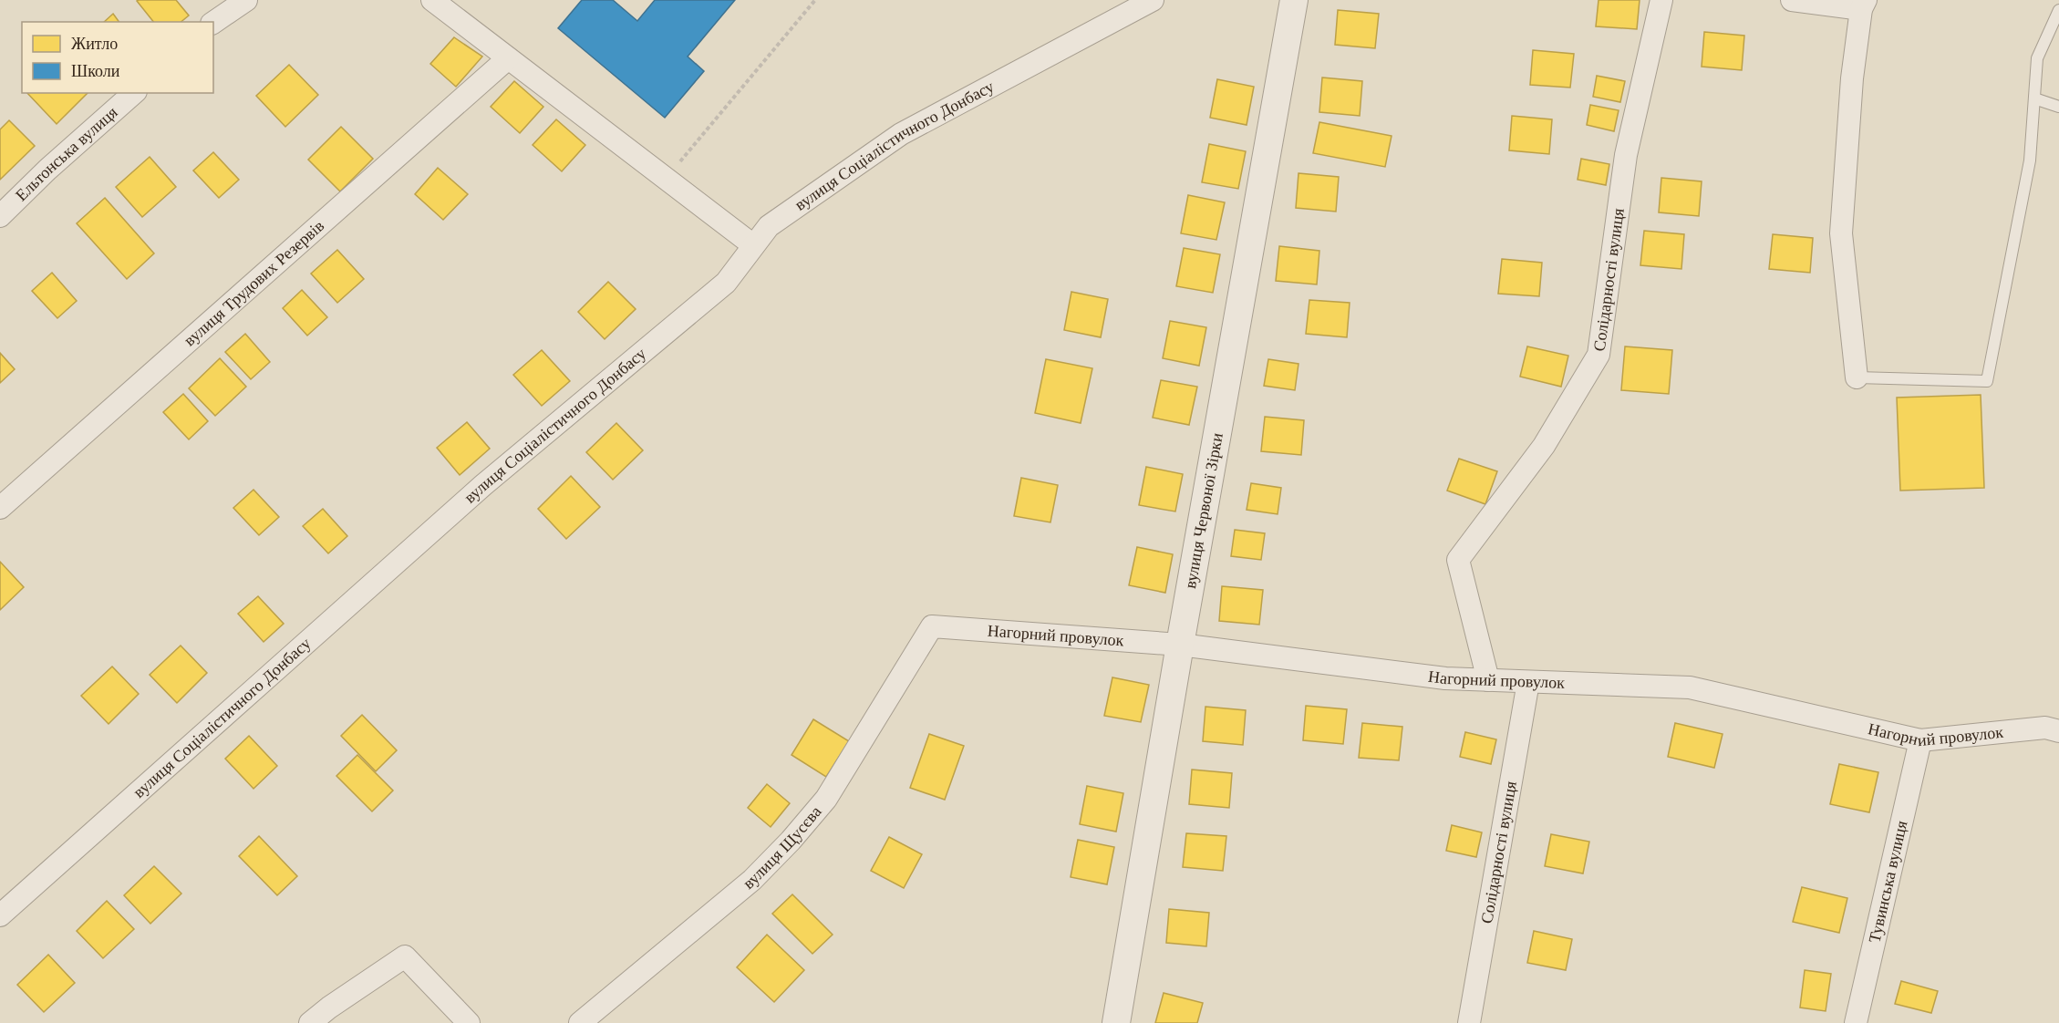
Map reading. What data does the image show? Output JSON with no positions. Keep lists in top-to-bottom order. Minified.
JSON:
{"streets":{"street":["вулиця Соціалістичного Донбасу","Ельтонська вулиця","Солідарності вулиця","вулиця Трудових Резервів","вулиця Червоної Зірки","Нагорний провулок","вулиця Щусєва","Тувинська вулиця"]},"crossings":[["Солідарності вулиця","Нагорний провулок"],["вулиця Червоної Зірки","Нагорний провулок"],["Нагорний провулок","вулиця Щусєва"],["Нагорний провулок","Тувинська вулиця"]],"legend":["Житло","Школи"]}
